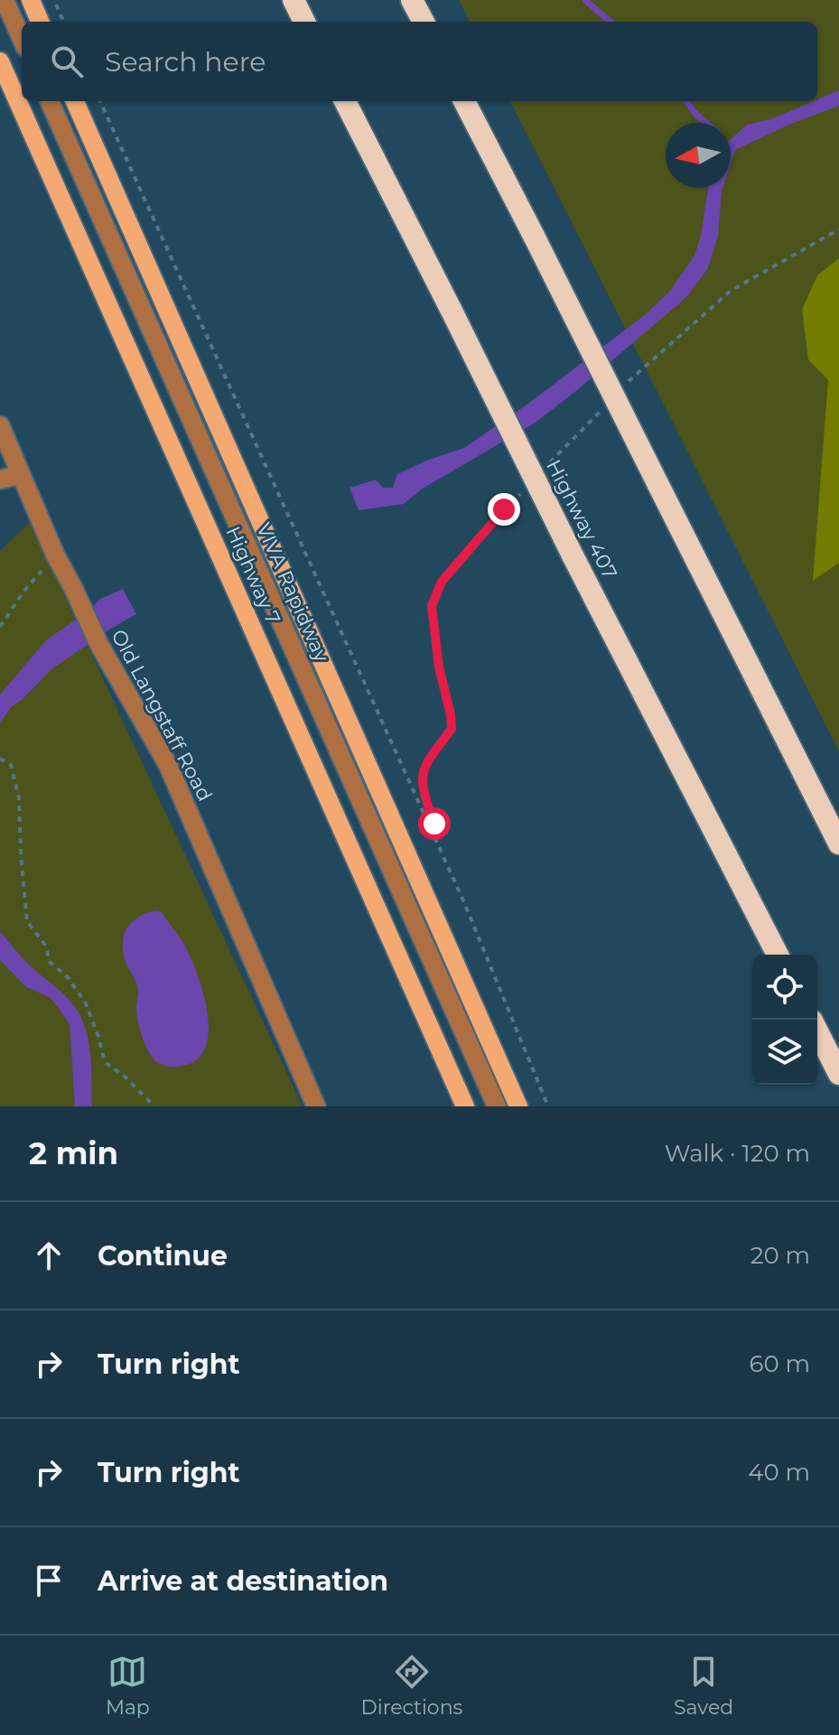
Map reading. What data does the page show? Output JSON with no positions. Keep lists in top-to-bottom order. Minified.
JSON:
{"streets":{"highway":["Highway 407"],"main road":["Highway 7"],"street":["VIVA Rapidway","Old Langstaff Road"]},"north":"left","page":{"search":"Search here","heading":["2 min","Walk · 120 m"],"list":[["Continue","20 m"],["Turn right","60 m"],["Turn right","40 m"],"Arrive at destination"],"nav":["Map","Directions","Saved"]}}
